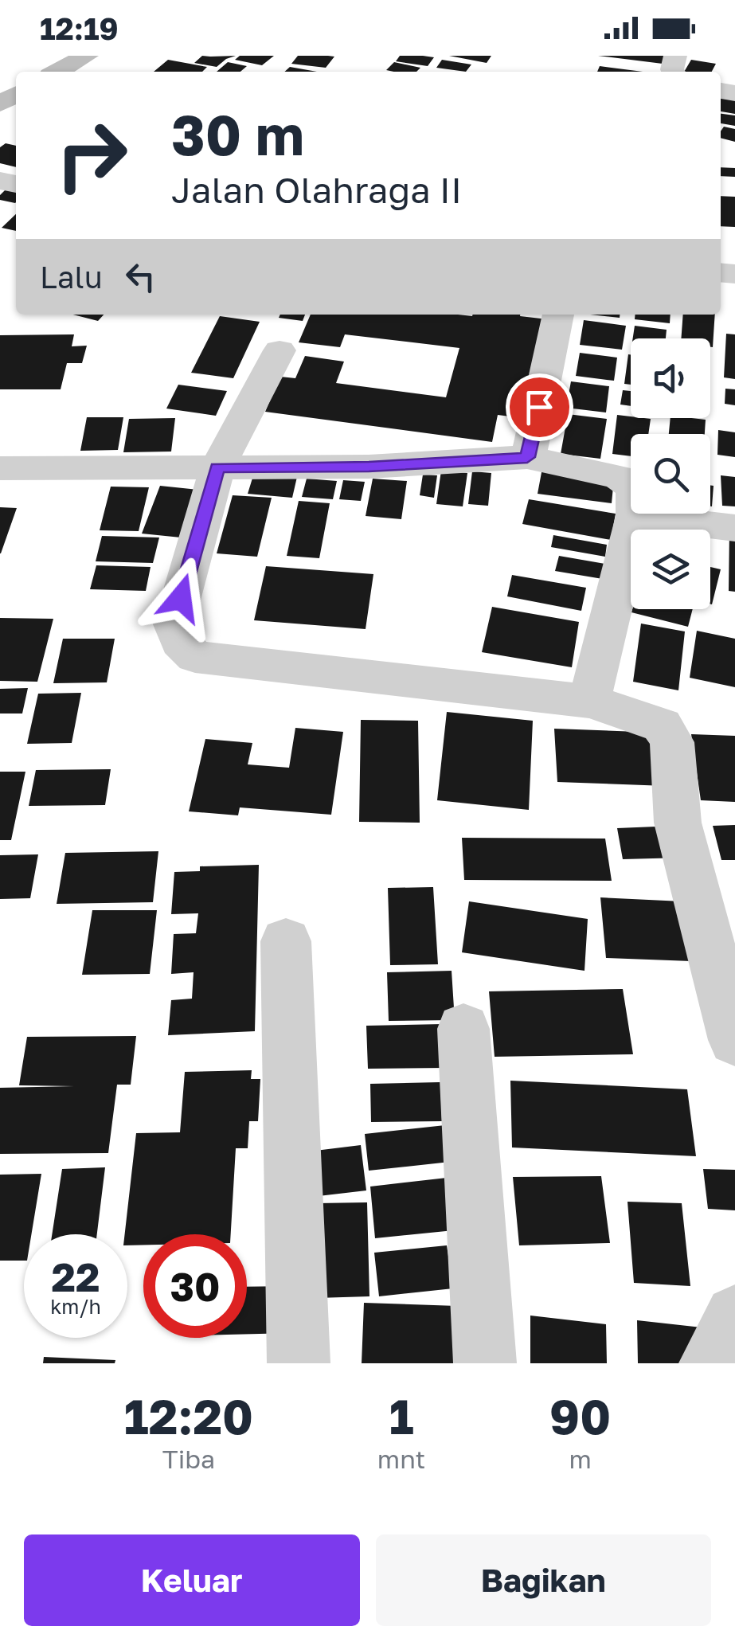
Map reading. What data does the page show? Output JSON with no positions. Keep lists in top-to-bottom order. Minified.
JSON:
{"page":{"status":"12:19","turn":["30 m","Jalan Olahraga II"],"then":"Lalu","speed":"22 km/h","limit":"30","eta":["12:20","Tiba","1","mnt","90","m"],"buttons":["Keluar","Bagikan"]}}
